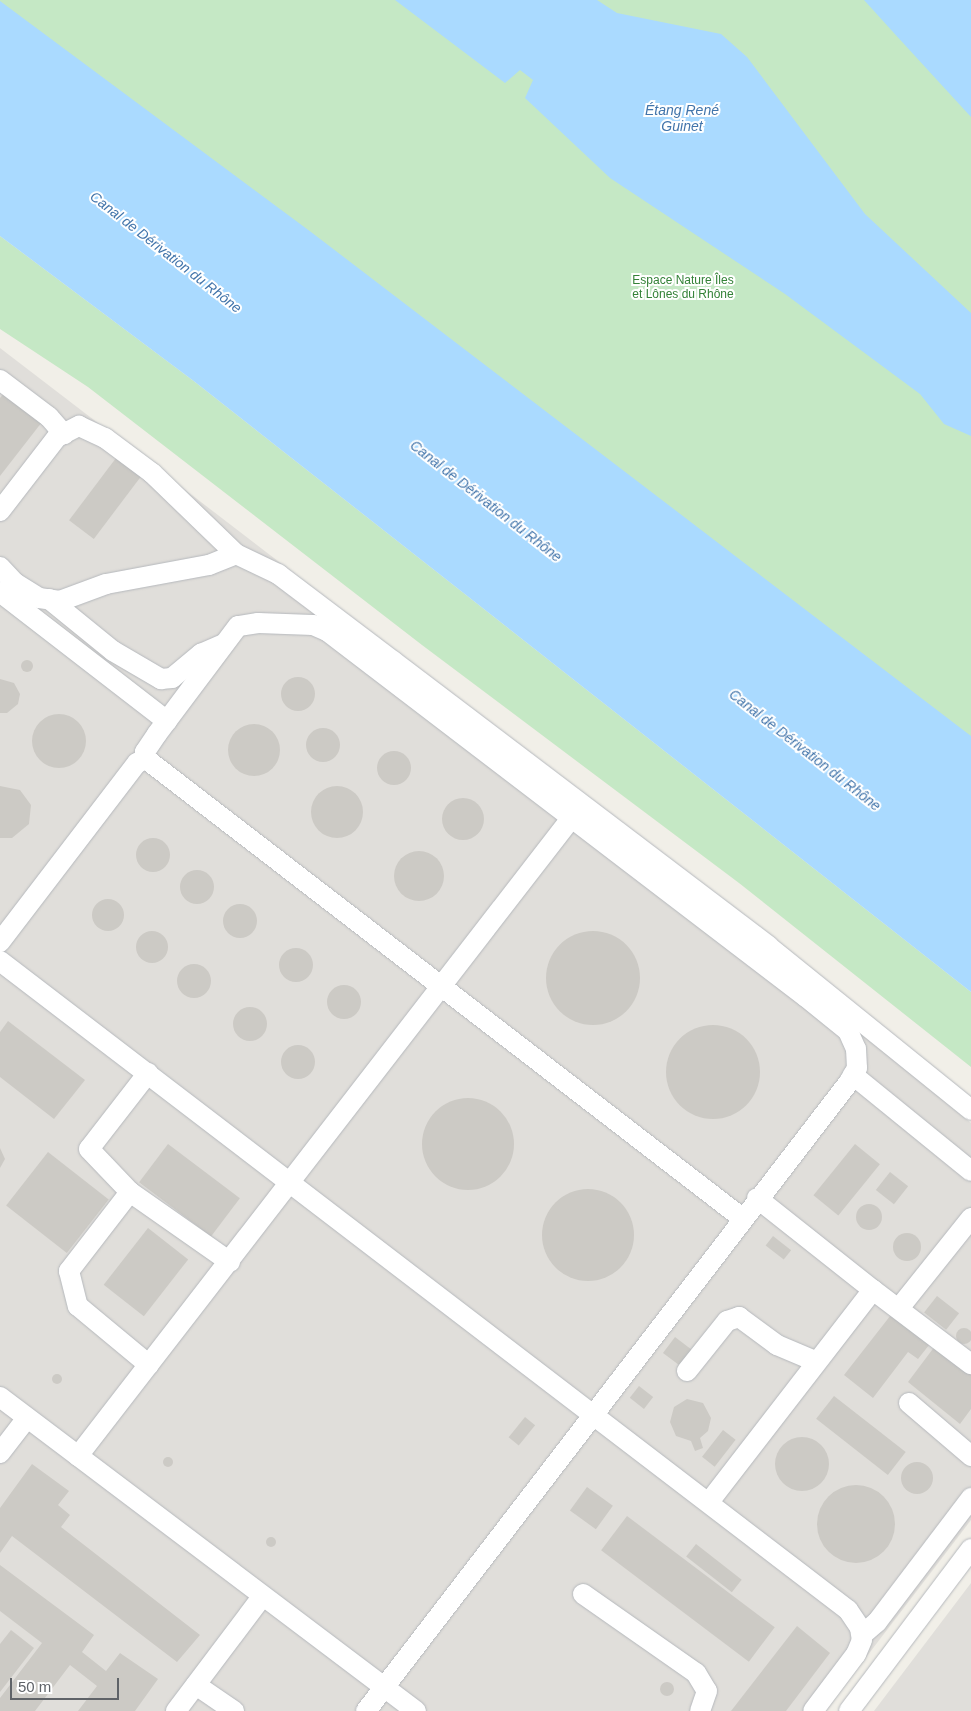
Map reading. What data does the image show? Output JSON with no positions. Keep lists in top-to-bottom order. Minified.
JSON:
{"water":["Étang René Guinet","Canal de Dérivation du Rhône"],"parks":["Espace Nature Îles et Lônes du Rhône"],"scale_bar":"50 m"}
